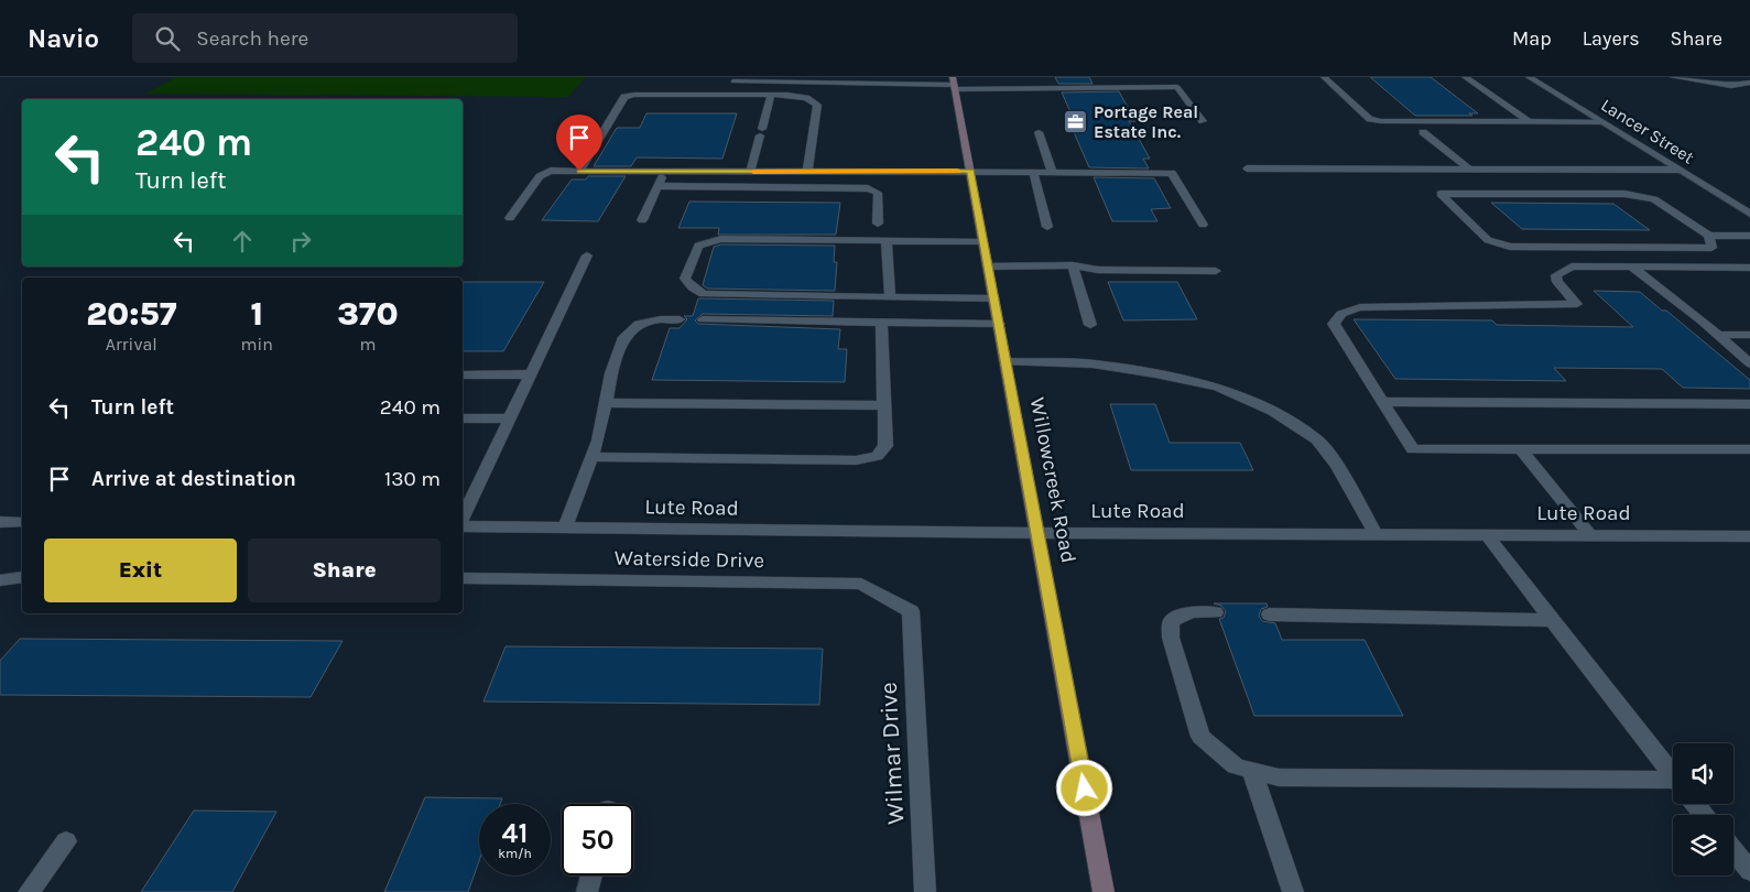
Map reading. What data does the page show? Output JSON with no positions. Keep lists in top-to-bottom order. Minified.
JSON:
{"streets":{"main road":["Willowcreek Road"],"street":["Lancer Street","Lute Road","Waterside Drive","Wilmar Drive"]},"crossings":[["Willowcreek Road","Lute Road"],["Waterside Drive","Wilmar Drive"]],"places":{"office":["Portage Real Estate Inc."]},"page":{"header":"Navio","search":"Search here","nav":["Map","Layers","Share"],"turn":["240 m","Turn left"],"eta":["20:57","Arrival","1","min","370","m"],"list":[{"name":"Turn left","value":"240 m"},{"name":"Arrive at destination","value":"130 m"}],"buttons":["Exit","Share"],"speed":"41 km/h","limit":"50"}}
